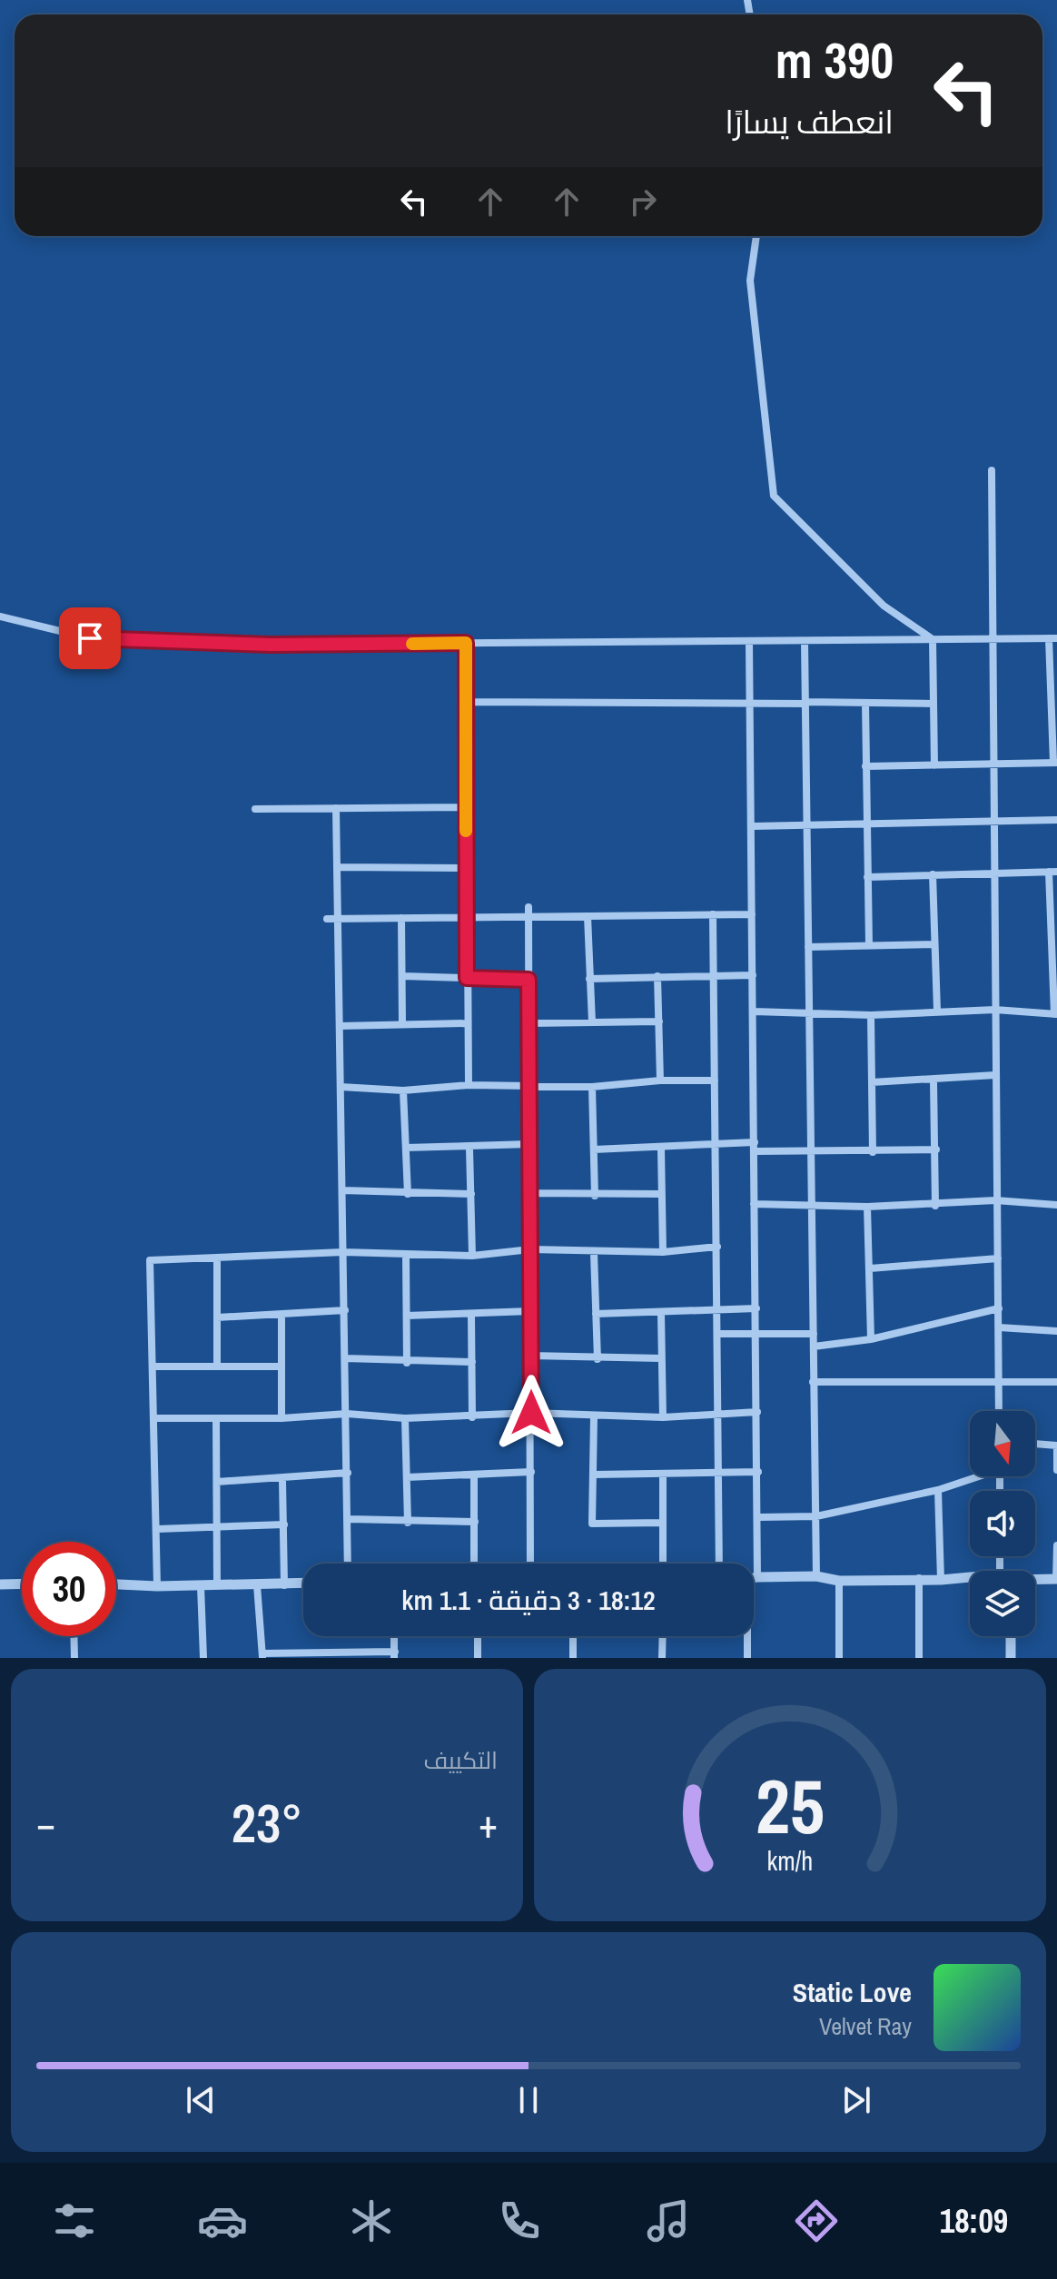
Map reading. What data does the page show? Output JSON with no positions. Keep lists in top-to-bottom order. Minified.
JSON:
{"north":"bottom","page":{"turn":["390 m","انعطف يسارًا"],"limit":"30","trip":"18:12 · 3 دقيقة · 1.1 km","tile":"التكييف","heat":["−","23°","+"],"song":["Static Love","Velvet Ray"],"tabs":"18:09","gauge":["25","km/h"]}}
